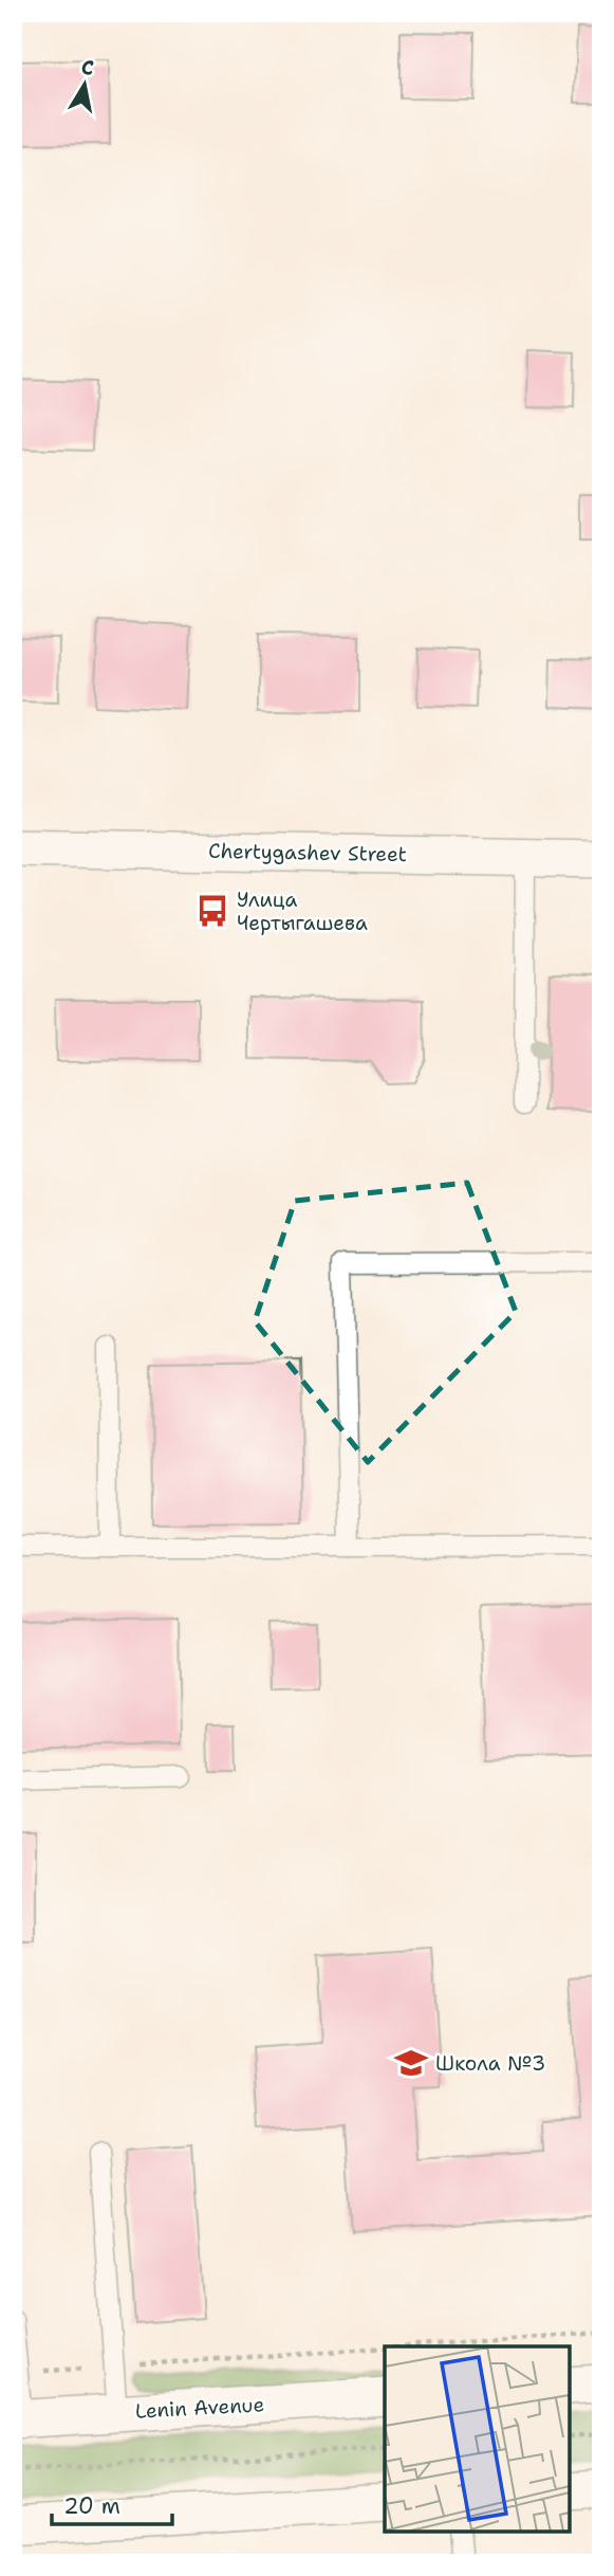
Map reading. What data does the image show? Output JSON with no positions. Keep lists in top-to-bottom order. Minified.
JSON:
{"streets":{"street":["Chertygashev Street","Lenin Avenue"]},"places":{"bus stop":["Улица Чертыгашева"],"school or university":["Школа №3"]},"scale_bar":"20 m","north":"top"}
